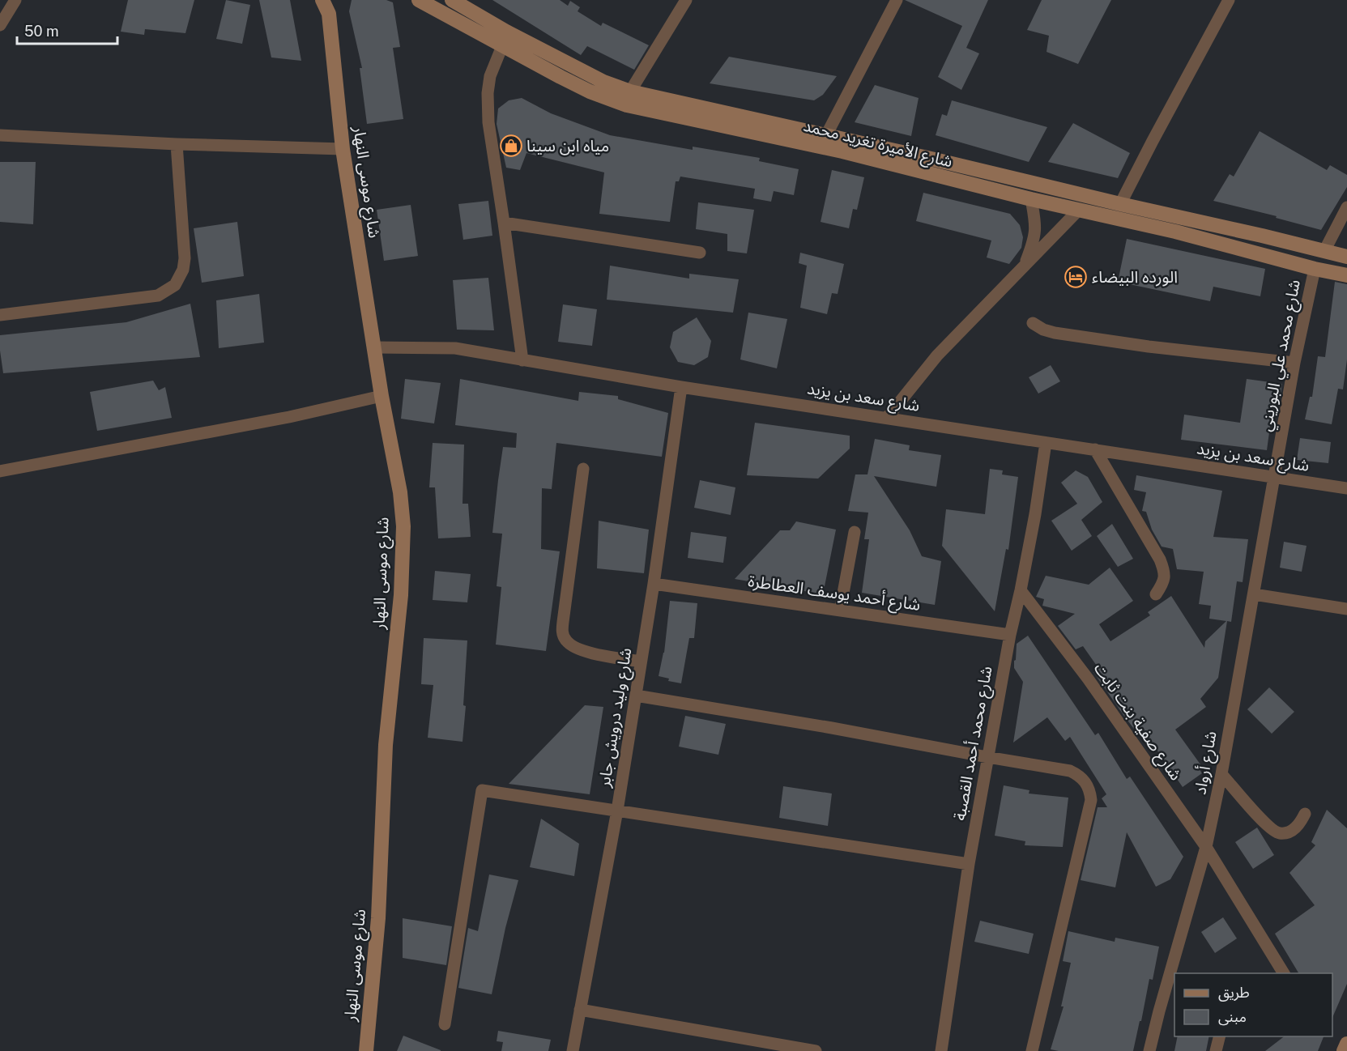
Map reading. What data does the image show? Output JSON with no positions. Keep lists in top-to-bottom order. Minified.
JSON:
{"streets":{"street":["شارع الأميرة تغريد محمد","شارع موسى النهار","شارع محمد علي البوريني","شارع سعد بن يزيد","شارع أحمد يوسف العطاطرة","شارع وليد درويش جابر","شارع صفية بنت ثابت","شارع محمد أحمد القصبة","شارع أرواد"]},"crossings":[["شارع الأميرة تغريد محمد","شارع محمد علي البوريني"],["شارع موسى النهار","شارع سعد بن يزيد"],["شارع محمد علي البوريني","شارع سعد بن يزيد"],["شارع محمد علي البوريني","شارع أرواد"],["شارع سعد بن يزيد","شارع وليد درويش جابر"],["شارع سعد بن يزيد","شارع محمد أحمد القصبة"],["شارع سعد بن يزيد","شارع أرواد"],["شارع أحمد يوسف العطاطرة","شارع وليد درويش جابر"],["شارع أحمد يوسف العطاطرة","شارع محمد أحمد القصبة"],["شارع صفية بنت ثابت","شارع محمد أحمد القصبة"],["شارع صفية بنت ثابت","شارع أرواد"]],"places":{"shop":["مياه ابن سينا"],"hotel":["الورده البيضاء"]},"legend":["طريق","مبنى"],"scale_bar":"50 m"}
